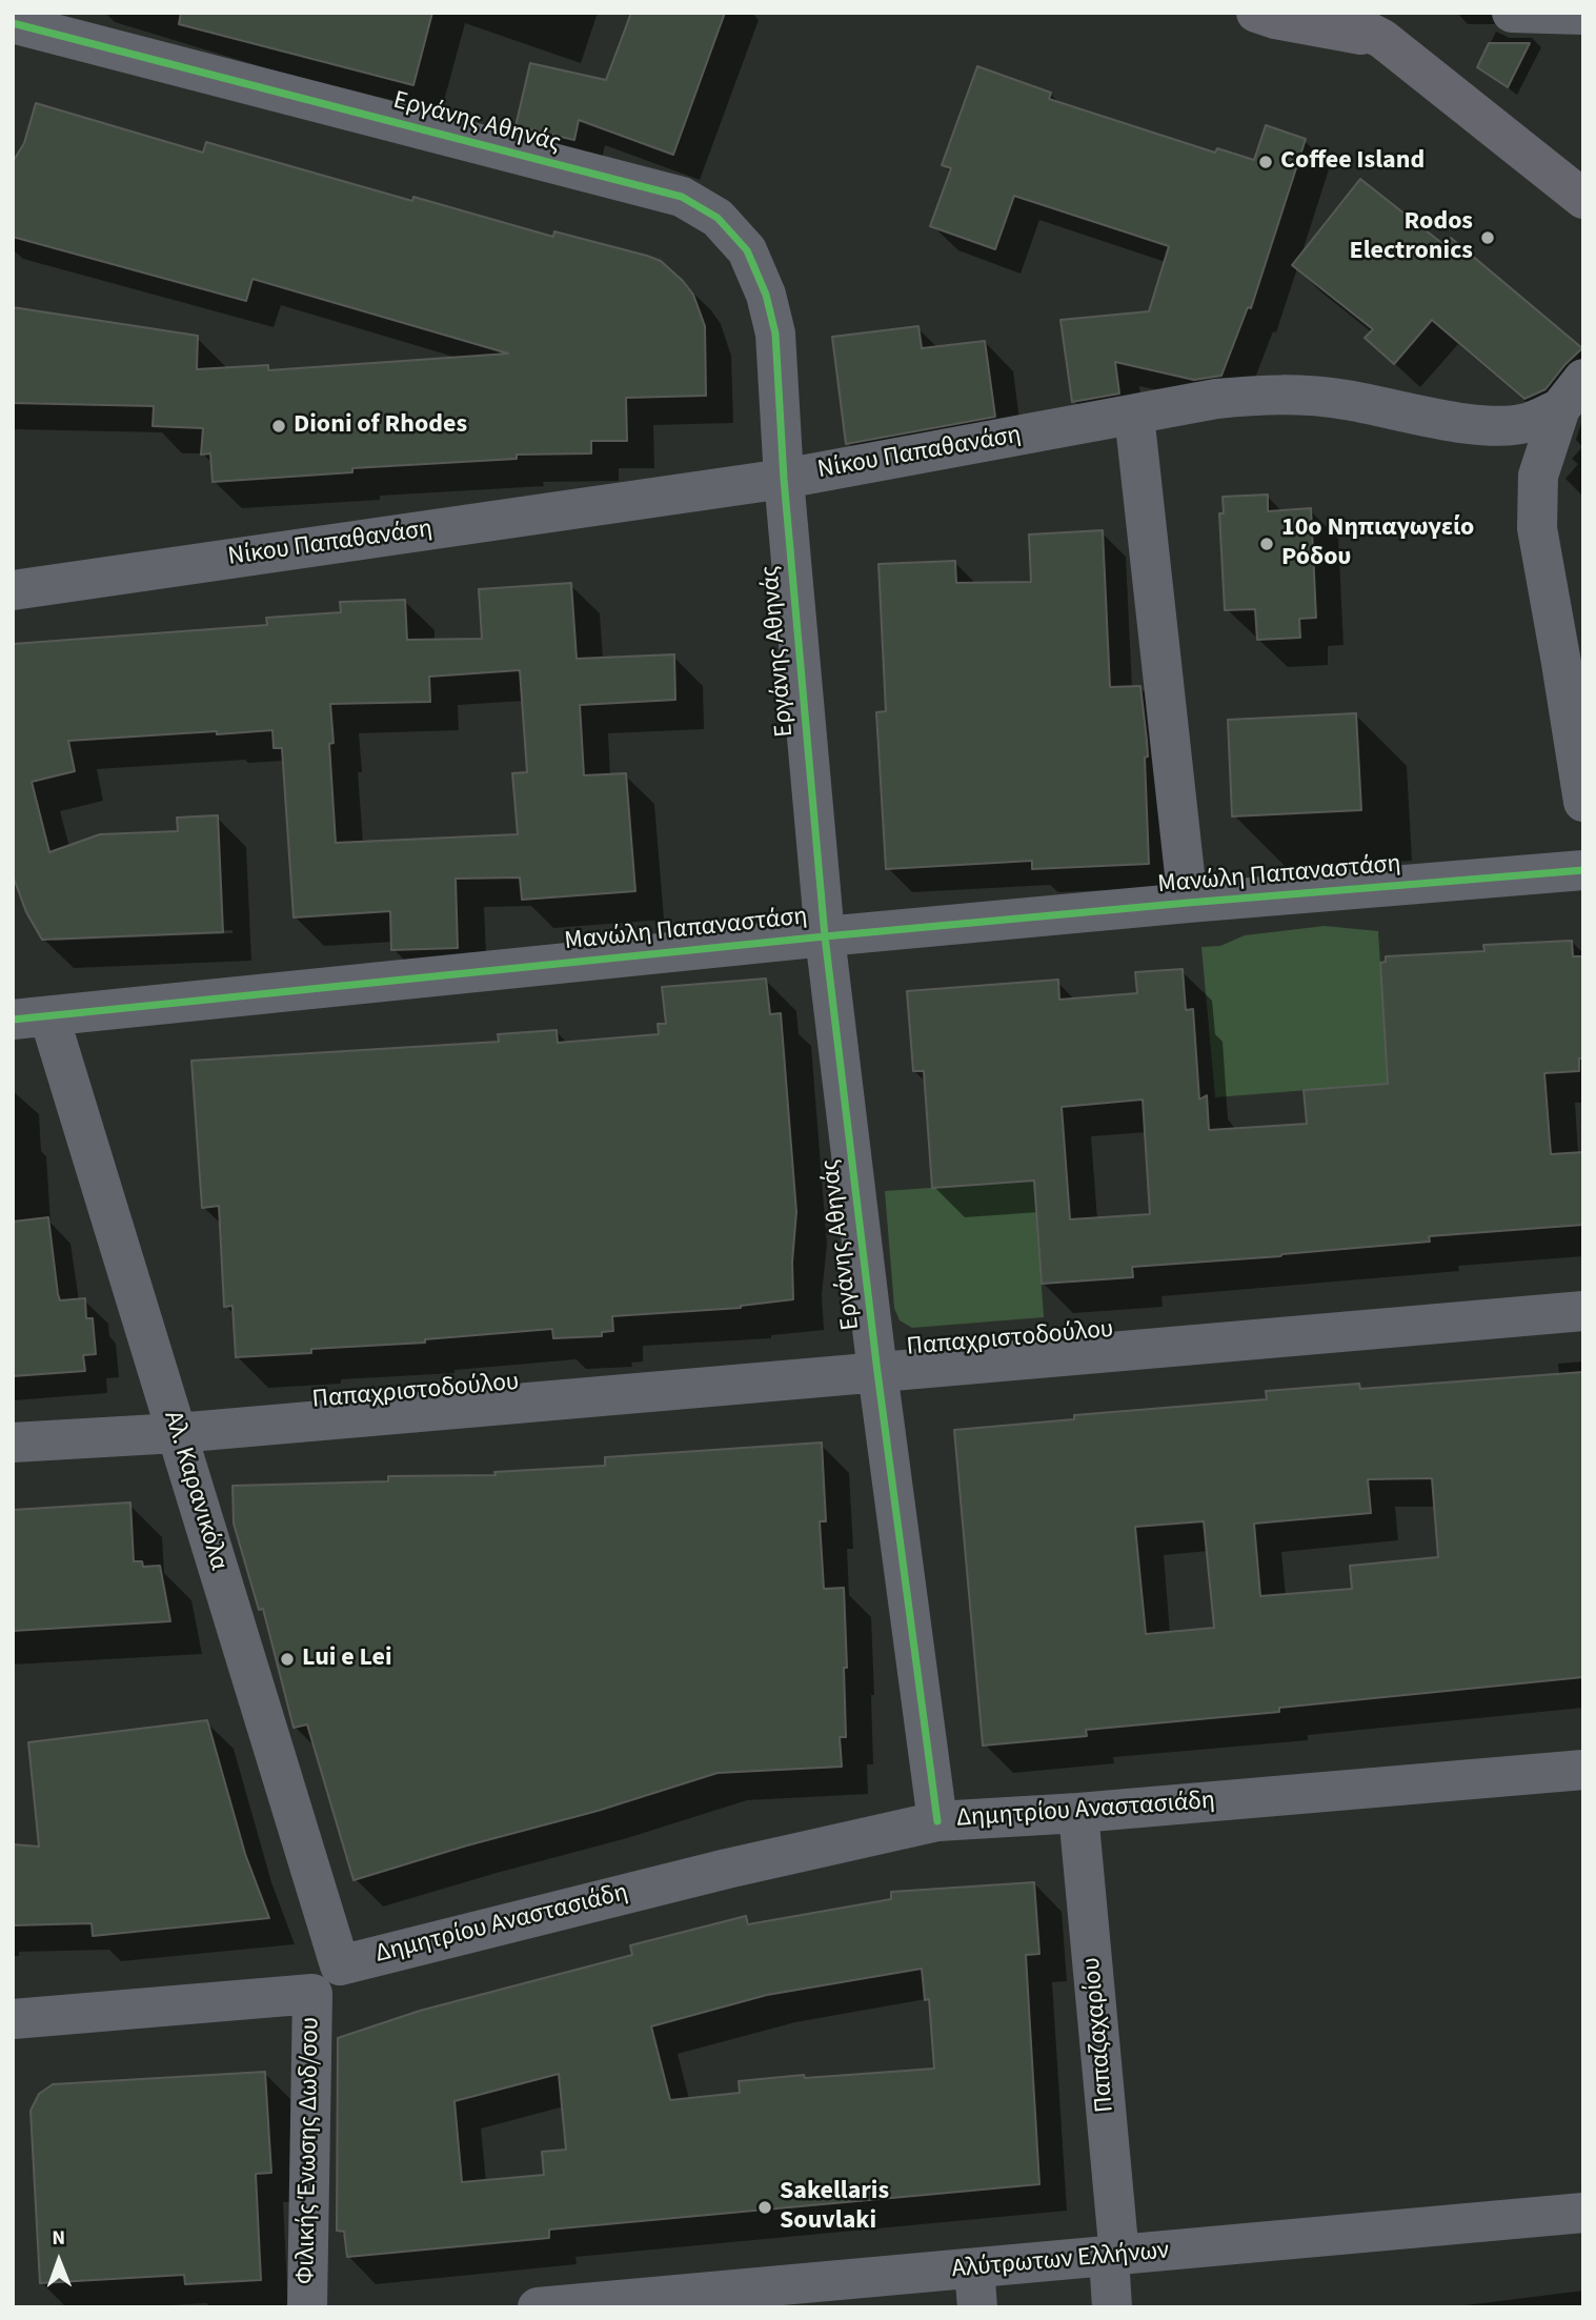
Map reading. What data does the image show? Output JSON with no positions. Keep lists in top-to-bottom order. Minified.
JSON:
{"streets":{"street":["Εργάνης Αθηνάς","Νίκου Παπαθανάση","Μανώλη Παπαναστάση","Παπαχριστοδούλου","Αλ. Καρανικόλα","Δημητρίου Αναστασιάδη","Παπαζαχαρίου","Φιλικής Ένωσης Δωδ/σου","Αλύτρωτων Ελλήνων"]},"crossings":[["Εργάνης Αθηνάς","Νίκου Παπαθανάση"],["Εργάνης Αθηνάς","Μανώλη Παπαναστάση"],["Εργάνης Αθηνάς","Παπαχριστοδούλου"],["Εργάνης Αθηνάς","Δημητρίου Αναστασιάδη"],["Μανώλη Παπαναστάση","Αλ. Καρανικόλα"],["Παπαχριστοδούλου","Αλ. Καρανικόλα"],["Αλ. Καρανικόλα","Δημητρίου Αναστασιάδη"],["Δημητρίου Αναστασιάδη","Παπαζαχαρίου"],["Παπαζαχαρίου","Αλύτρωτων Ελλήνων"]],"places":["Coffee Island","Rodos Electronics","Dioni of Rhodes","10ο Νηπιαγωγείο Ρόδου","Lui e Lei","Sakellaris Souvlaki"],"north":"top"}
